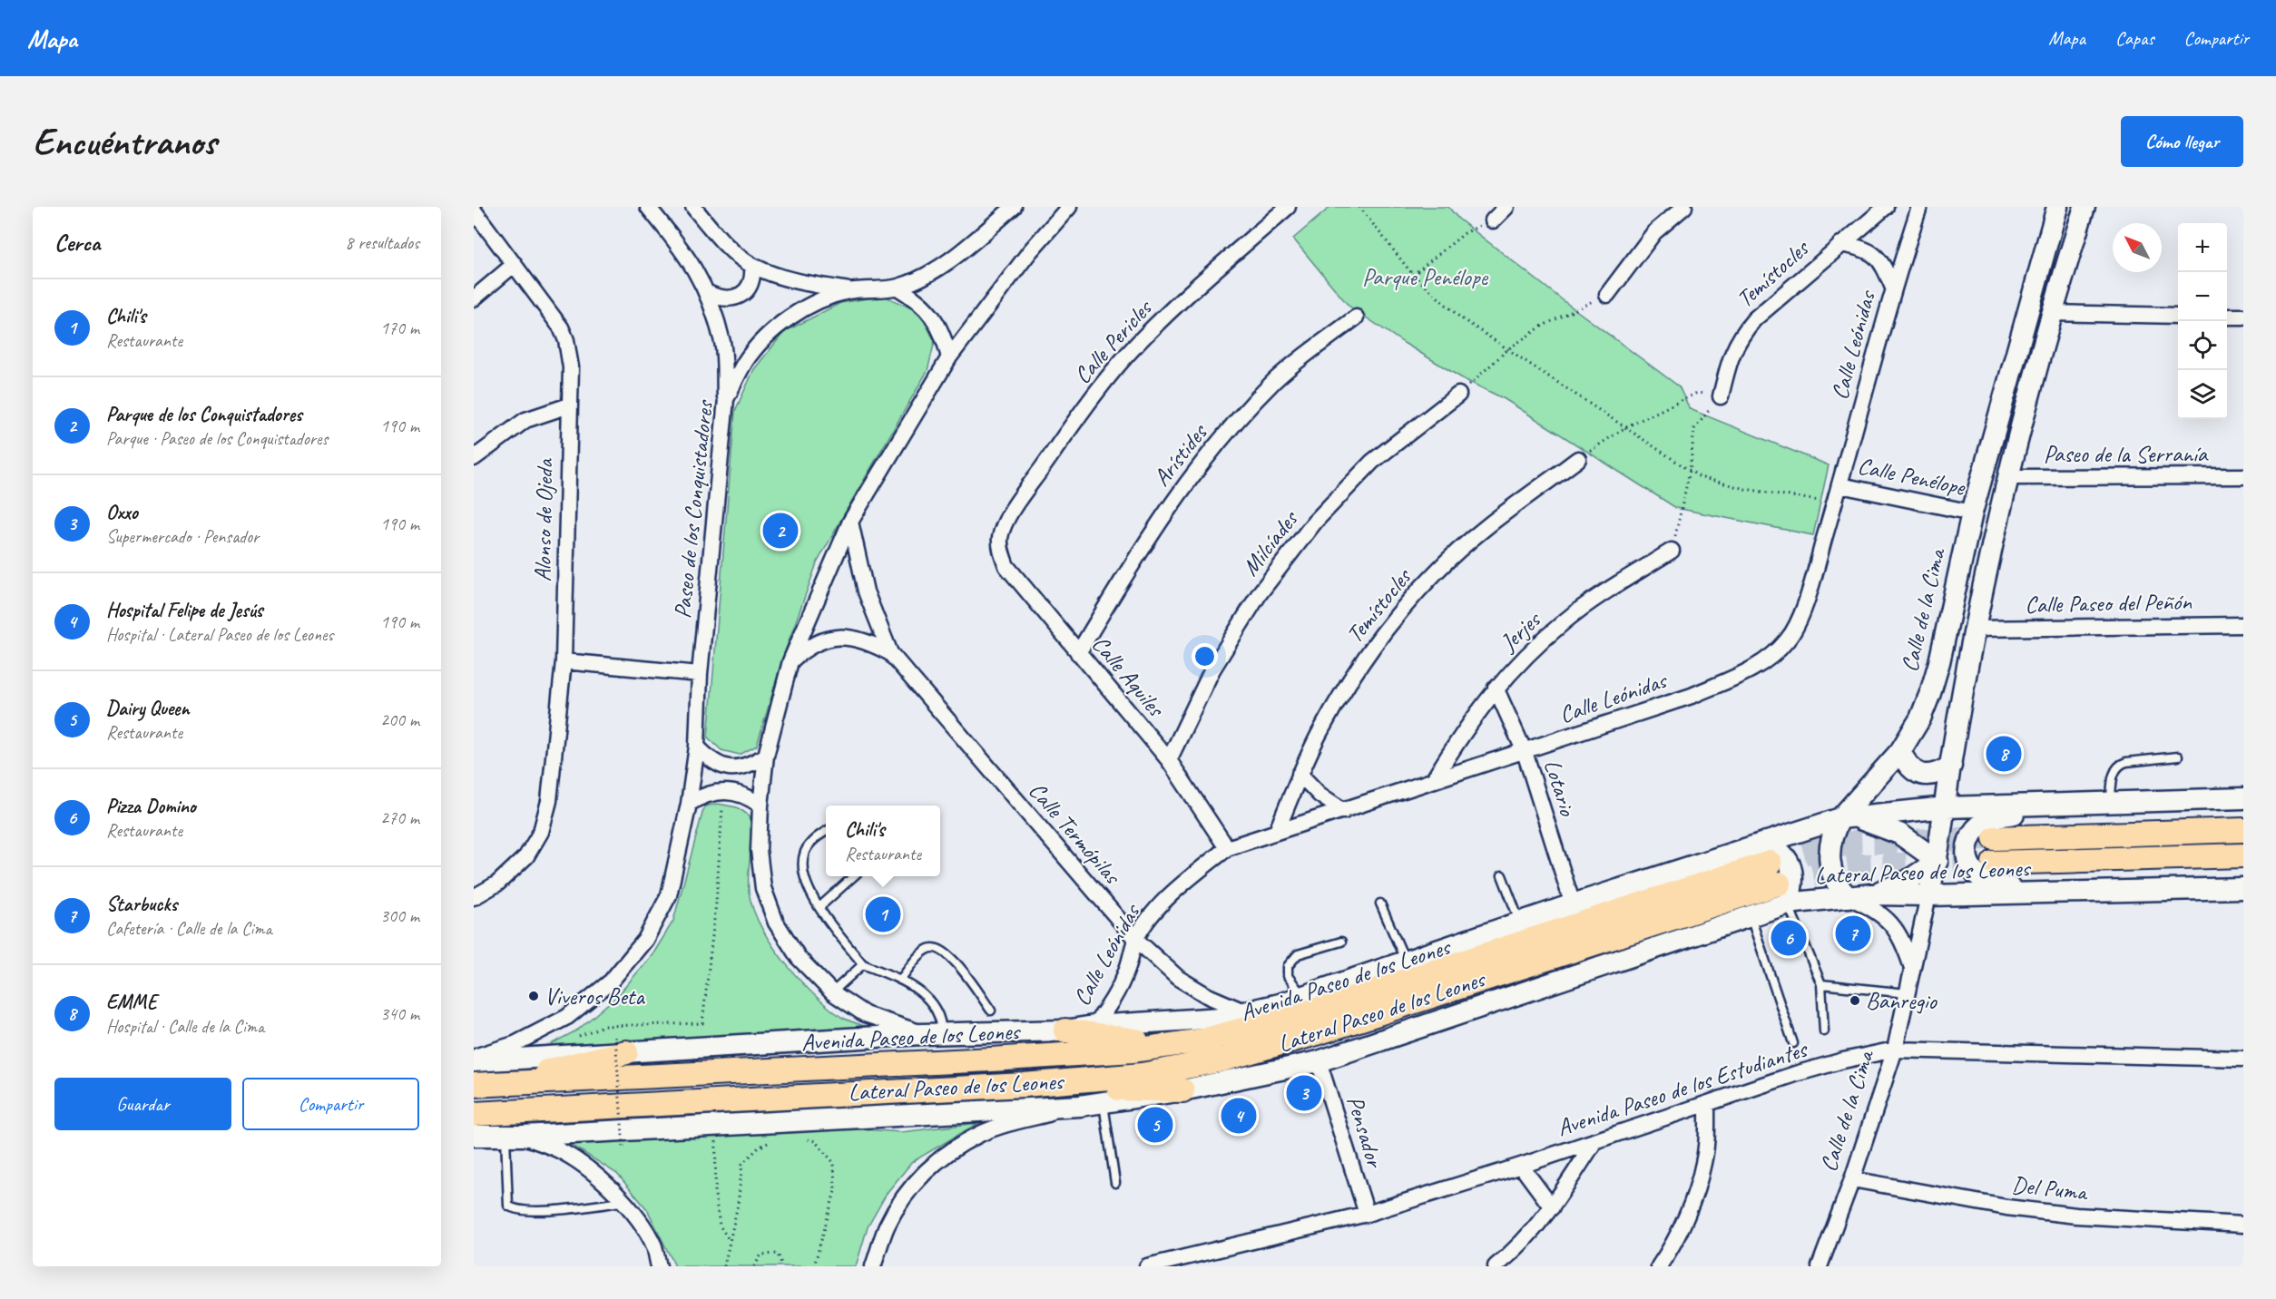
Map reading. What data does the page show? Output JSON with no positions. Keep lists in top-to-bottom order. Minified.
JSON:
{"streets":{"main road":["Avenida Paseo de los Leones"],"street":["Temístocles","Calle Pericles","Calle Leónidas","Paseo de la Serranía","Arístides","Calle Penélope","Paseo de los Conquistadores","Alonso de Ojeda","Milcíades","Calle Paseo del Peñón","Calle de la Cima","Jerjes","Calle Aquiles","Lotario","Calle Termópilas","Lateral Paseo de los Leones","Avenida Paseo de los Estudiantes","Pensador","Del Puma"]},"crossings":[["Temístocles","Calle Leónidas"],["Calle Pericles","Calle Aquiles"],["Calle Leónidas","Calle Penélope"],["Calle Leónidas","Jerjes"],["Calle Leónidas","Calle Aquiles"],["Calle Leónidas","Lotario"],["Calle Leónidas","Calle Termópilas"],["Calle Leónidas","Avenida Paseo de los Leones"],["Paseo de la Serranía","Calle de la Cima"],["Arístides","Calle Aquiles"],["Calle Penélope","Calle de la Cima"],["Paseo de los Conquistadores","Avenida Paseo de los Leones"],["Milcíades","Calle Aquiles"],["Calle Paseo del Peñón","Calle de la Cima"],["Calle de la Cima","Lateral Paseo de los Leones"],["Calle de la Cima","Avenida Paseo de los Leones"],["Calle de la Cima","Avenida Paseo de los Estudiantes"],["Calle de la Cima","Del Puma"],["Jerjes","Lotario"],["Lotario","Avenida Paseo de los Leones"],["Calle Termópilas","Avenida Paseo de los Leones"],["Lateral Paseo de los Leones","Avenida Paseo de los Leones"],["Lateral Paseo de los Leones","Pensador"],["Avenida Paseo de los Estudiantes","Pensador"]],"parks":["Parque Penélope"],"places":["Viveros Beta","Banregio"],"north":"top left","page":{"header":"Mapa","nav":["Mapa","Capas","Compartir"],"buttons":["Cómo llegar",["Guardar","Compartir"]],"title":"Encuéntranos","heading":["Cerca","8 resultados"],"map_buttons":["+","−"],"list":[{"mark":"1","name":"Chili's","note":"Restaurante","value":"170 m"},{"mark":"2","name":"Parque de los Conquistadores","note":"Parque · Paseo de los Conquistadores","value":"190 m"},{"mark":"3","name":"Oxxo","note":"Supermercado · Pensador","value":"190 m"},{"mark":"4","name":"Hospital Felipe de Jesús","note":"Hospital · Lateral Paseo de los Leones","value":"190 m"},{"mark":"5","name":"Dairy Queen","note":"Restaurante","value":"200 m"},{"mark":"6","name":"Pizza Domino","note":"Restaurante","value":"270 m"},{"mark":"7","name":"Starbucks","note":"Cafetería · Calle de la Cima","value":"300 m"},{"mark":"8","name":"EMME","note":"Hospital · Calle de la Cima","value":"340 m"}],"pins":["2","8","1","7","6","3","4","5"],"popup":["Chili's","Restaurante"]}}
